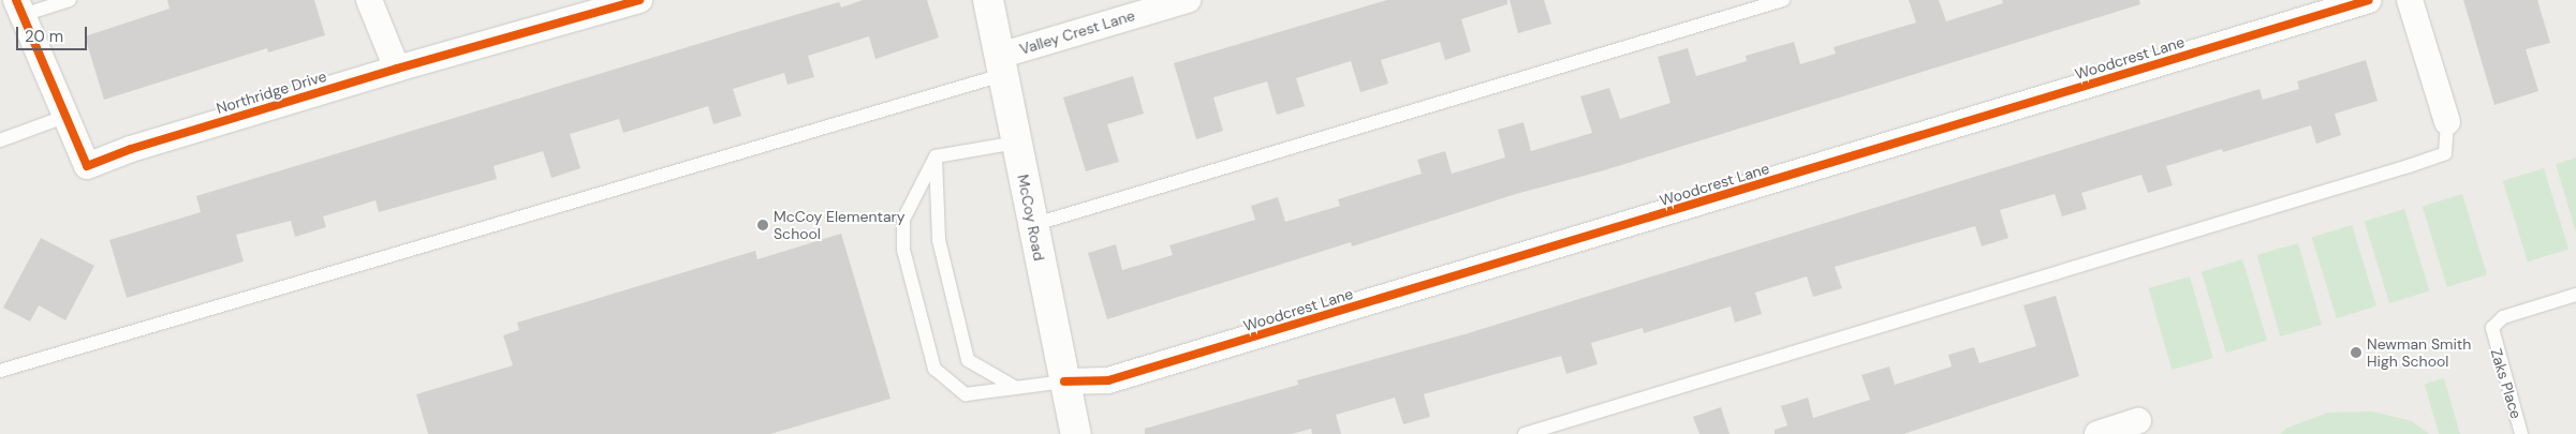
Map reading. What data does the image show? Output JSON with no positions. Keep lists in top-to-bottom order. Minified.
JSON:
{"streets":{"street":["Valley Crest Lane","Woodcrest Lane","Northridge Drive","McCoy Road"],"lane":["Zaks Place"]},"crossings":[["Valley Crest Lane","McCoy Road"],["Woodcrest Lane","McCoy Road"]],"places":["McCoy Elementary School","Newman Smith High School"],"scale_bar":"20 m"}
